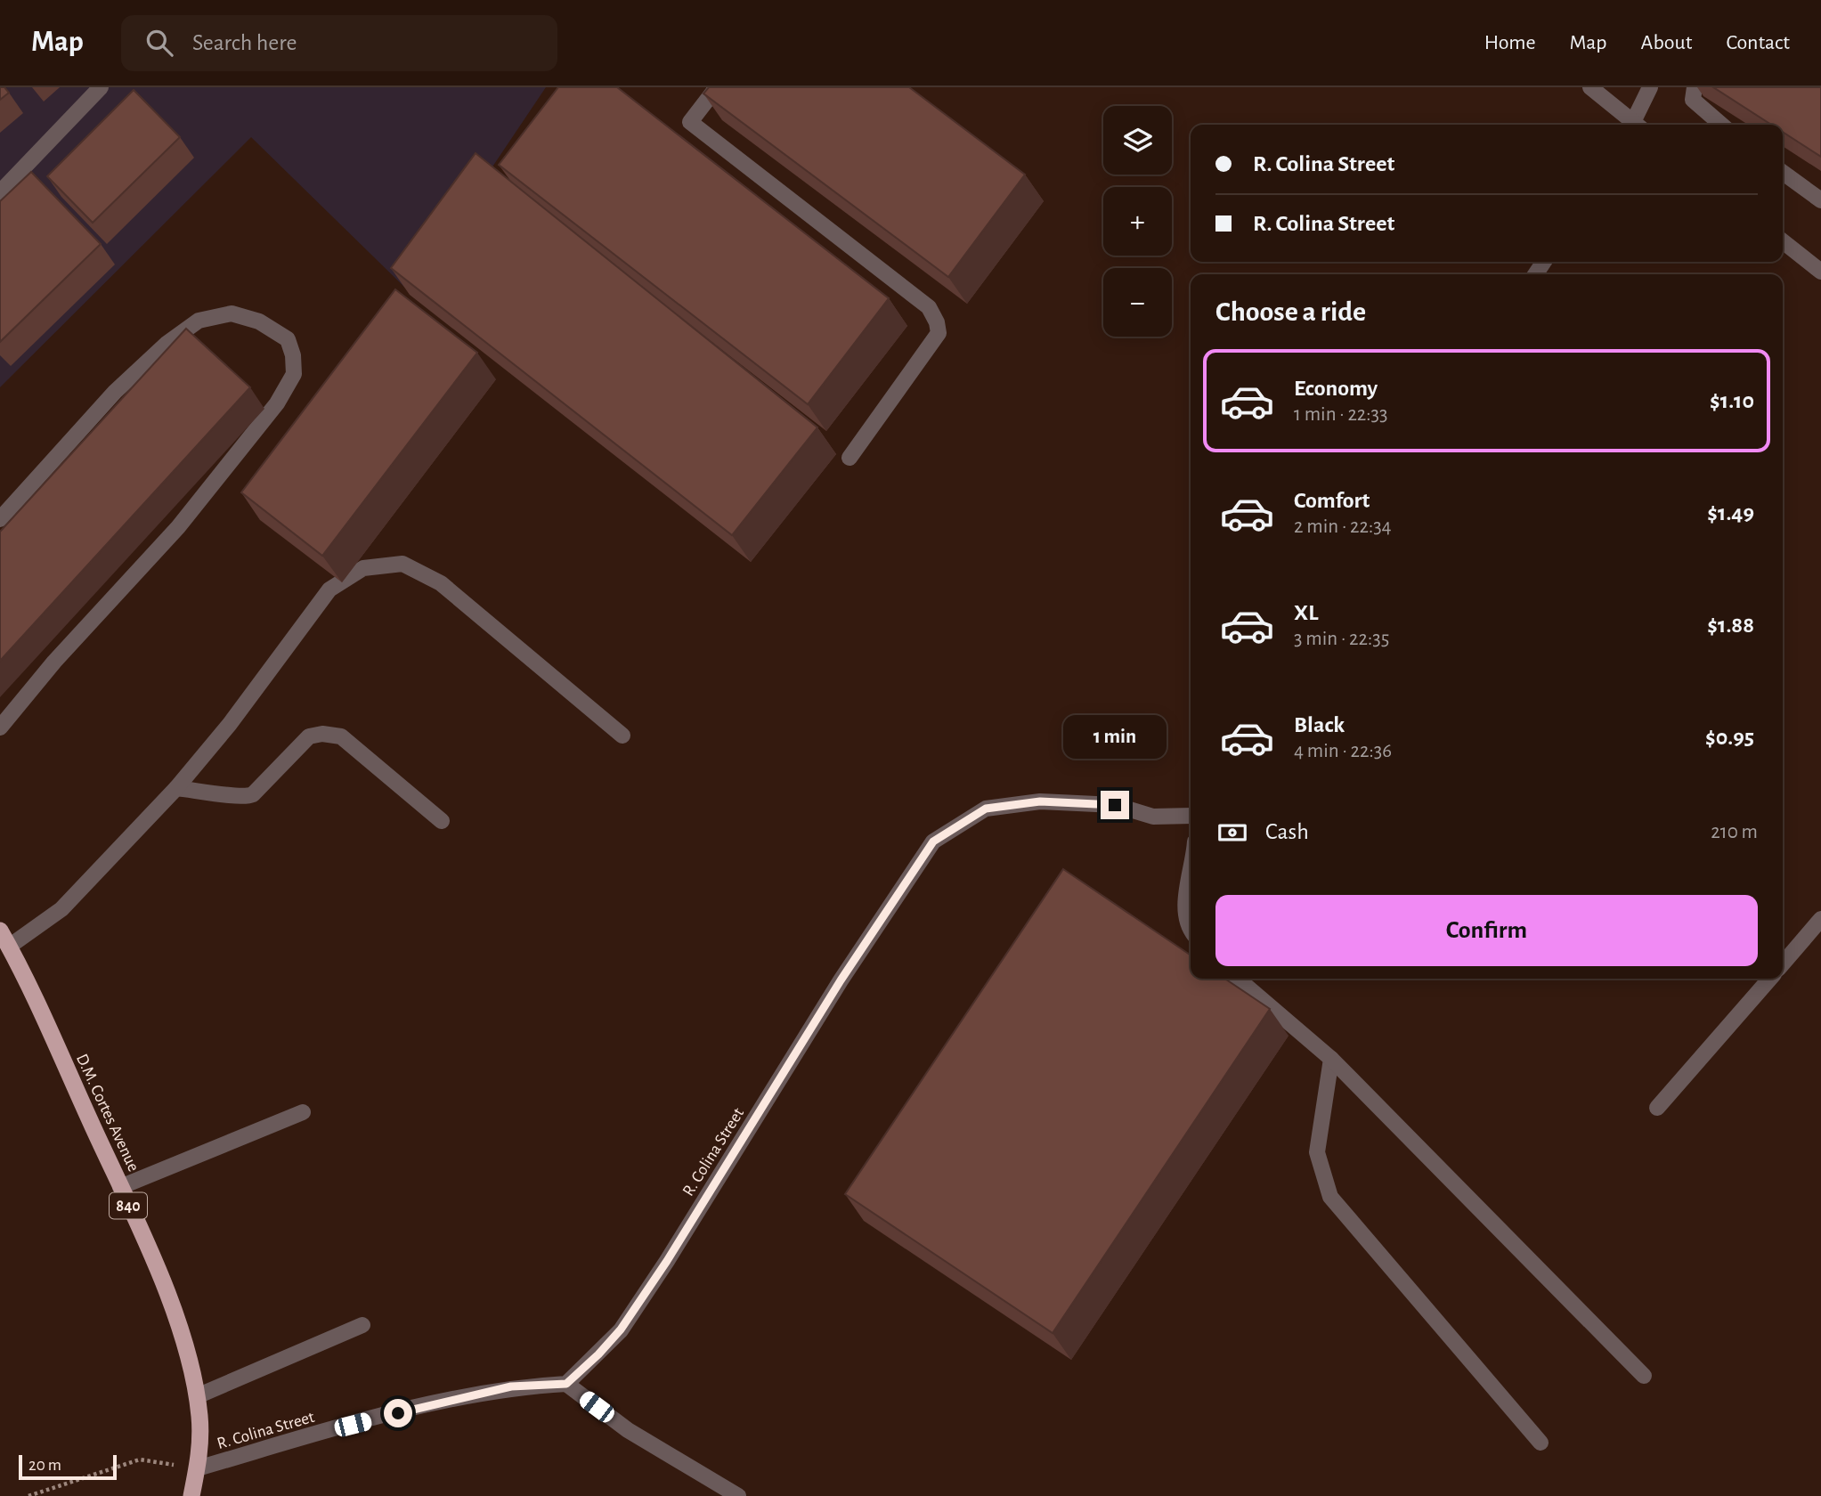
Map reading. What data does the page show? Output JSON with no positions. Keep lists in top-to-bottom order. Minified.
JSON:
{"streets":{"highway":["D.M. Cortes Avenue","840"],"street":["R. Colina Street"]},"crossings":[["D.M. Cortes Avenue","R. Colina Street"]],"scale_bar":"20 m","page":{"header":"Map","search":"Search here","nav":["Home","Map","About","Contact"],"map_buttons":["+","−"],"banner":["R. Colina Street","R. Colina Street"],"heading":"Choose a ride","list":[{"name":"Economy","note":"1 min · 22:33","value":"$1.10"},{"name":"Comfort","note":"2 min · 22:34","value":"$1.49"},{"name":"XL","note":"3 min · 22:35","value":"$1.88"},{"name":"Black","note":"4 min · 22:36","value":"$0.95"}],"bubble":"1 min","pay":["Cash","210 m"],"buttons":"Confirm","scale":"20 m"}}
